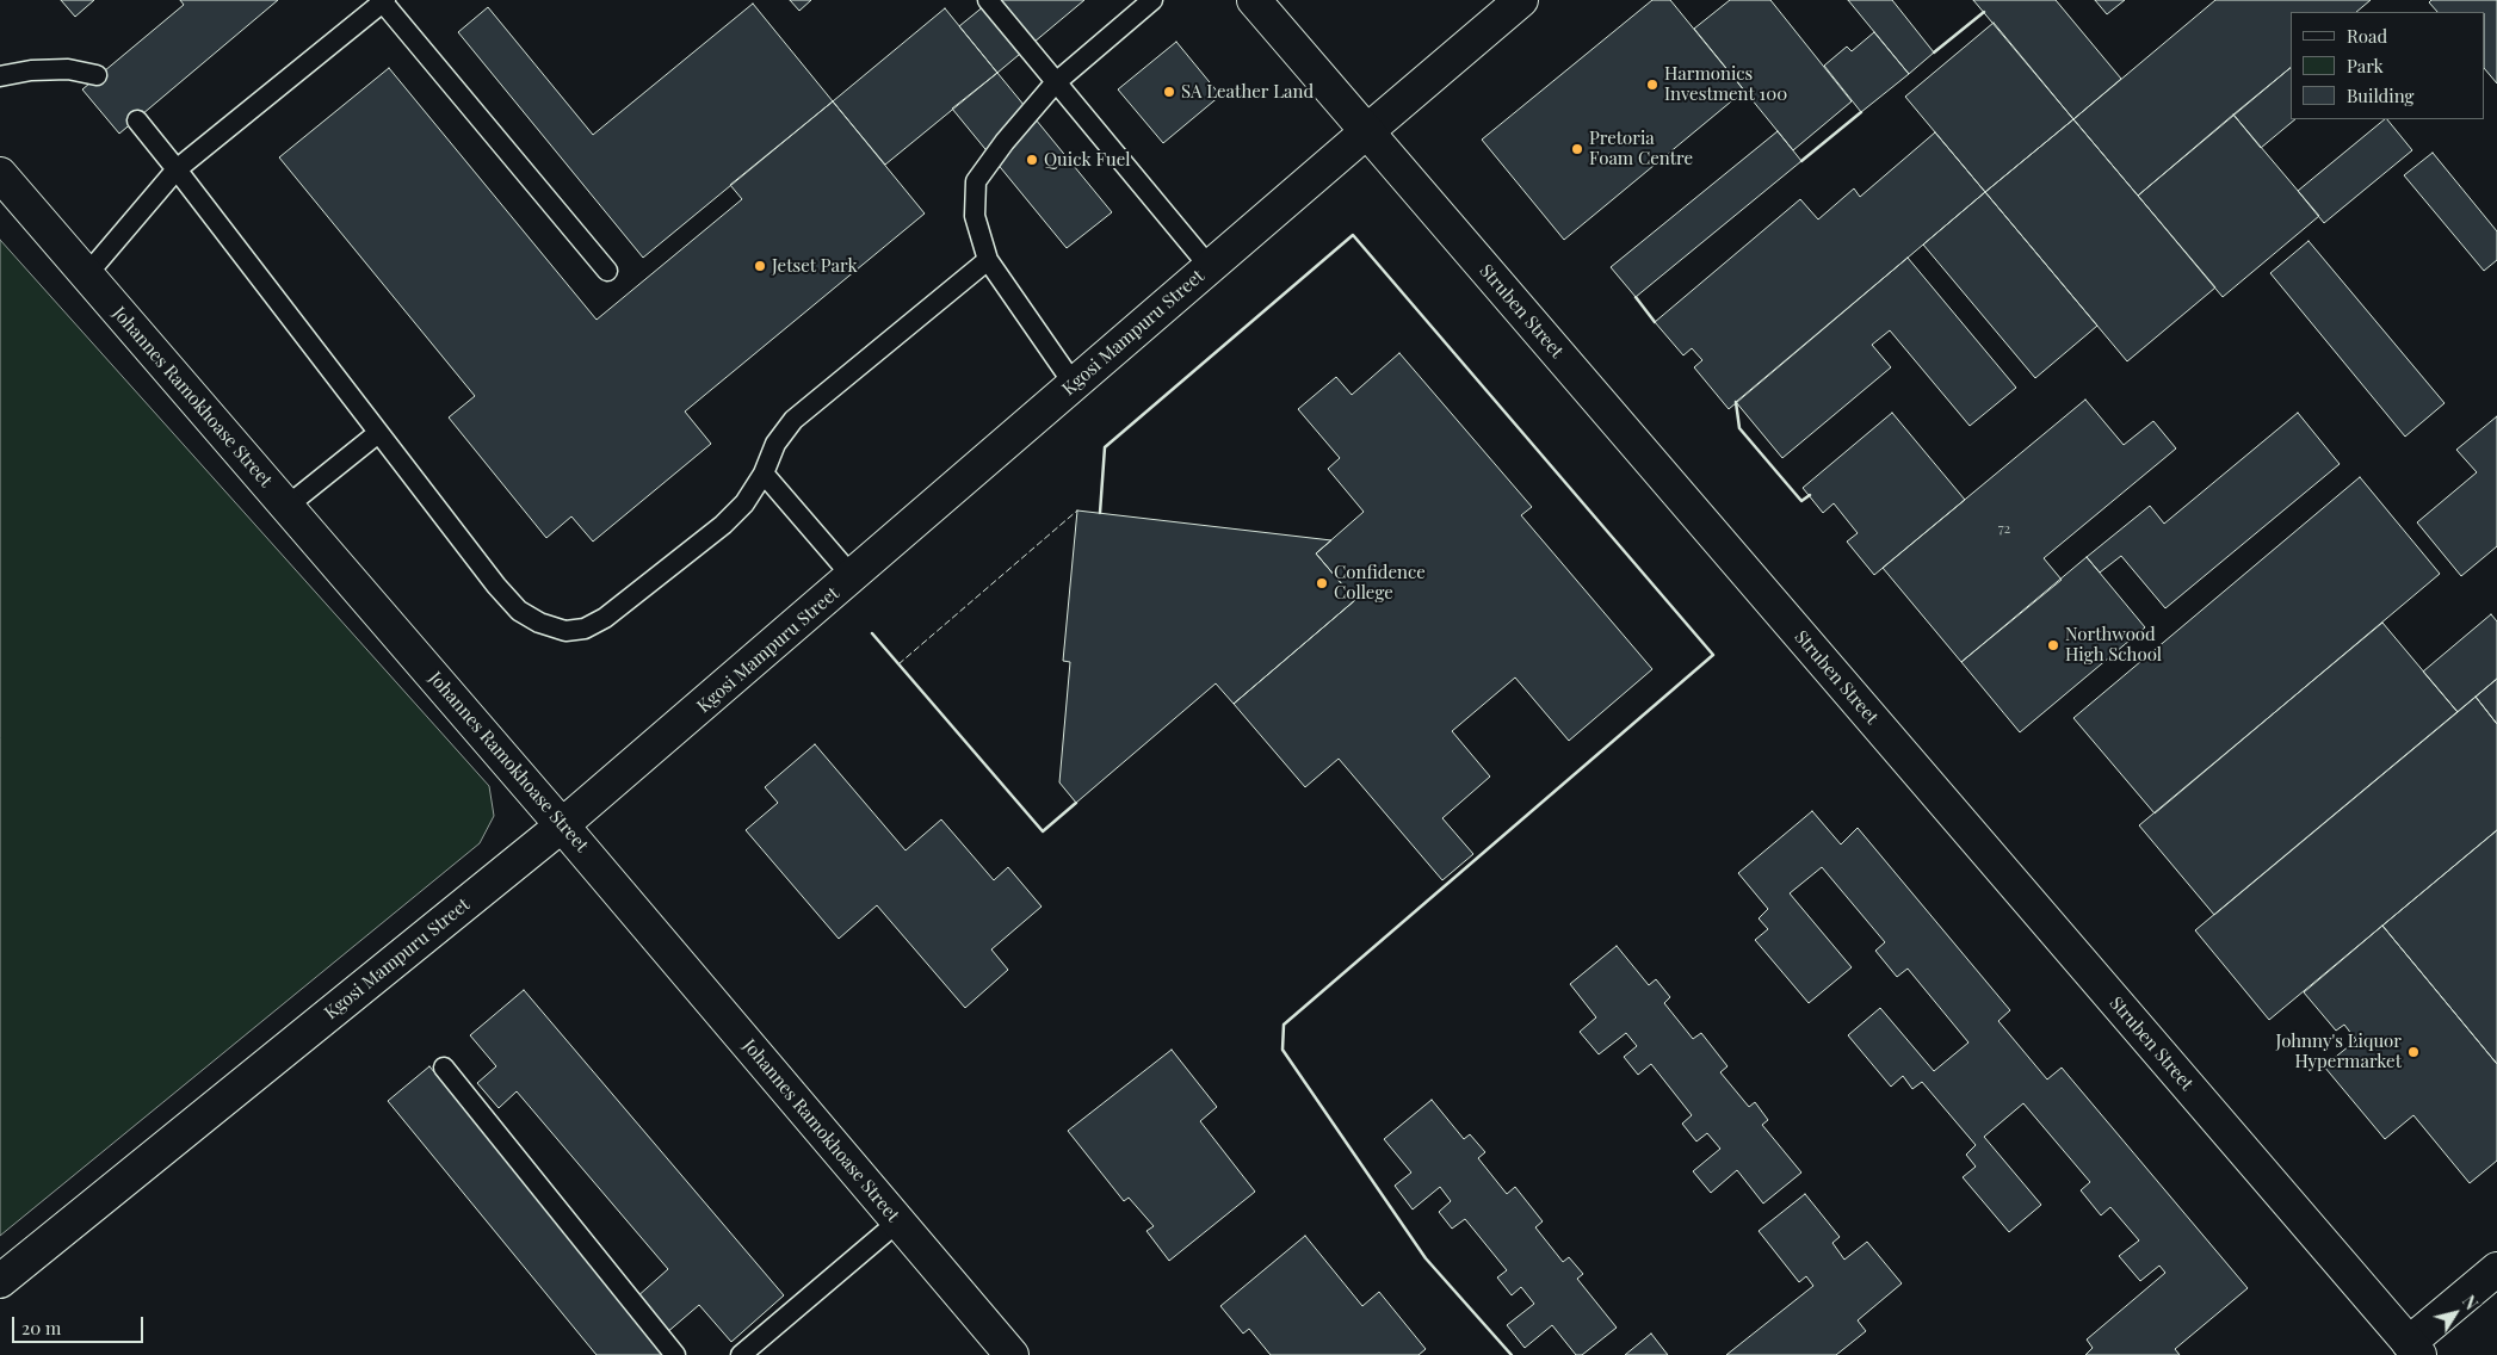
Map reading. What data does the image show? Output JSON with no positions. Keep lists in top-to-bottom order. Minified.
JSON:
{"streets":{"main road":["Struben Street","Kgosi Mampuru Street","Johannes Ramokhoase Street"]},"crossings":[["Struben Street","Kgosi Mampuru Street"],["Kgosi Mampuru Street","Johannes Ramokhoase Street"]],"places":["Harmonics Investment 100","SA Leather Land","Pretoria Foam Centre","Quick Fuel","Jetset Park","Confidence College","Northwood High School","Johnny's Liquor Hypermarket"],"house_numbers":["72"],"legend":["Road","Park","Building"],"scale_bar":"20 m","north":"top right"}
